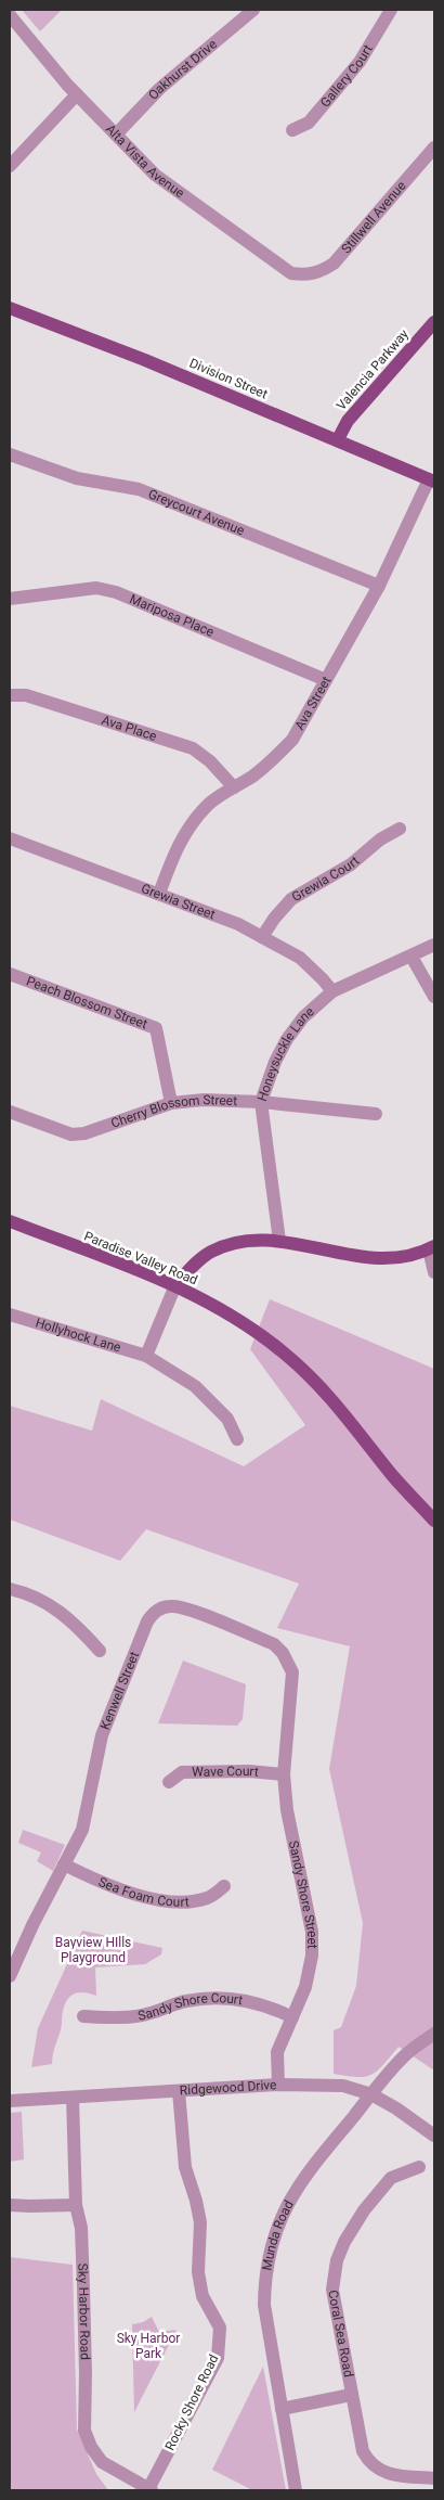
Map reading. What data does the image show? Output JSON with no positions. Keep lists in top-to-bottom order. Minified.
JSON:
{"streets":{"main road":["Valencia Parkway","Division Street","Paradise Valley Road"],"street":["Oakhurst Drive","Gallery Court","Alta Vista Avenue","Stillwell Avenue","Greycourt Avenue","Mariposa Place","Ava Street","Ava Place","Grewia Court","Grewia Street","Peach Blossom Street","Honeysuckle Lane","Cherry Blossom Street","Hollyhock Lane","Kenwell Street","Wave Court","Sea Foam Court","Sandy Shore Street","Sandy Shore Court","Ridgewood Drive","Munda Road","Sky Harbor Road","Coral Sea Road","Rocky Shore Road"]},"crossings":[["Oakhurst Drive","Alta Vista Avenue"],["Alta Vista Avenue","Stillwell Avenue"],["Valencia Parkway","Division Street"],["Division Street","Ava Street"],["Greycourt Avenue","Ava Street"],["Mariposa Place","Ava Street"],["Ava Street","Ava Place"],["Ava Street","Grewia Street"],["Grewia Court","Grewia Street"],["Grewia Street","Honeysuckle Lane"],["Peach Blossom Street","Cherry Blossom Street"],["Honeysuckle Lane","Cherry Blossom Street"],["Kenwell Street","Sea Foam Court"],["Kenwell Street","Sandy Shore Street"],["Wave Court","Sandy Shore Street"],["Sandy Shore Street","Sandy Shore Court"],["Sandy Shore Street","Ridgewood Drive"],["Ridgewood Drive","Munda Road"],["Ridgewood Drive","Sky Harbor Road"],["Ridgewood Drive","Rocky Shore Road"],["Sky Harbor Road","Rocky Shore Road"]],"parks":["Bayview HIlls Playground","Sky Harbor Park"]}
